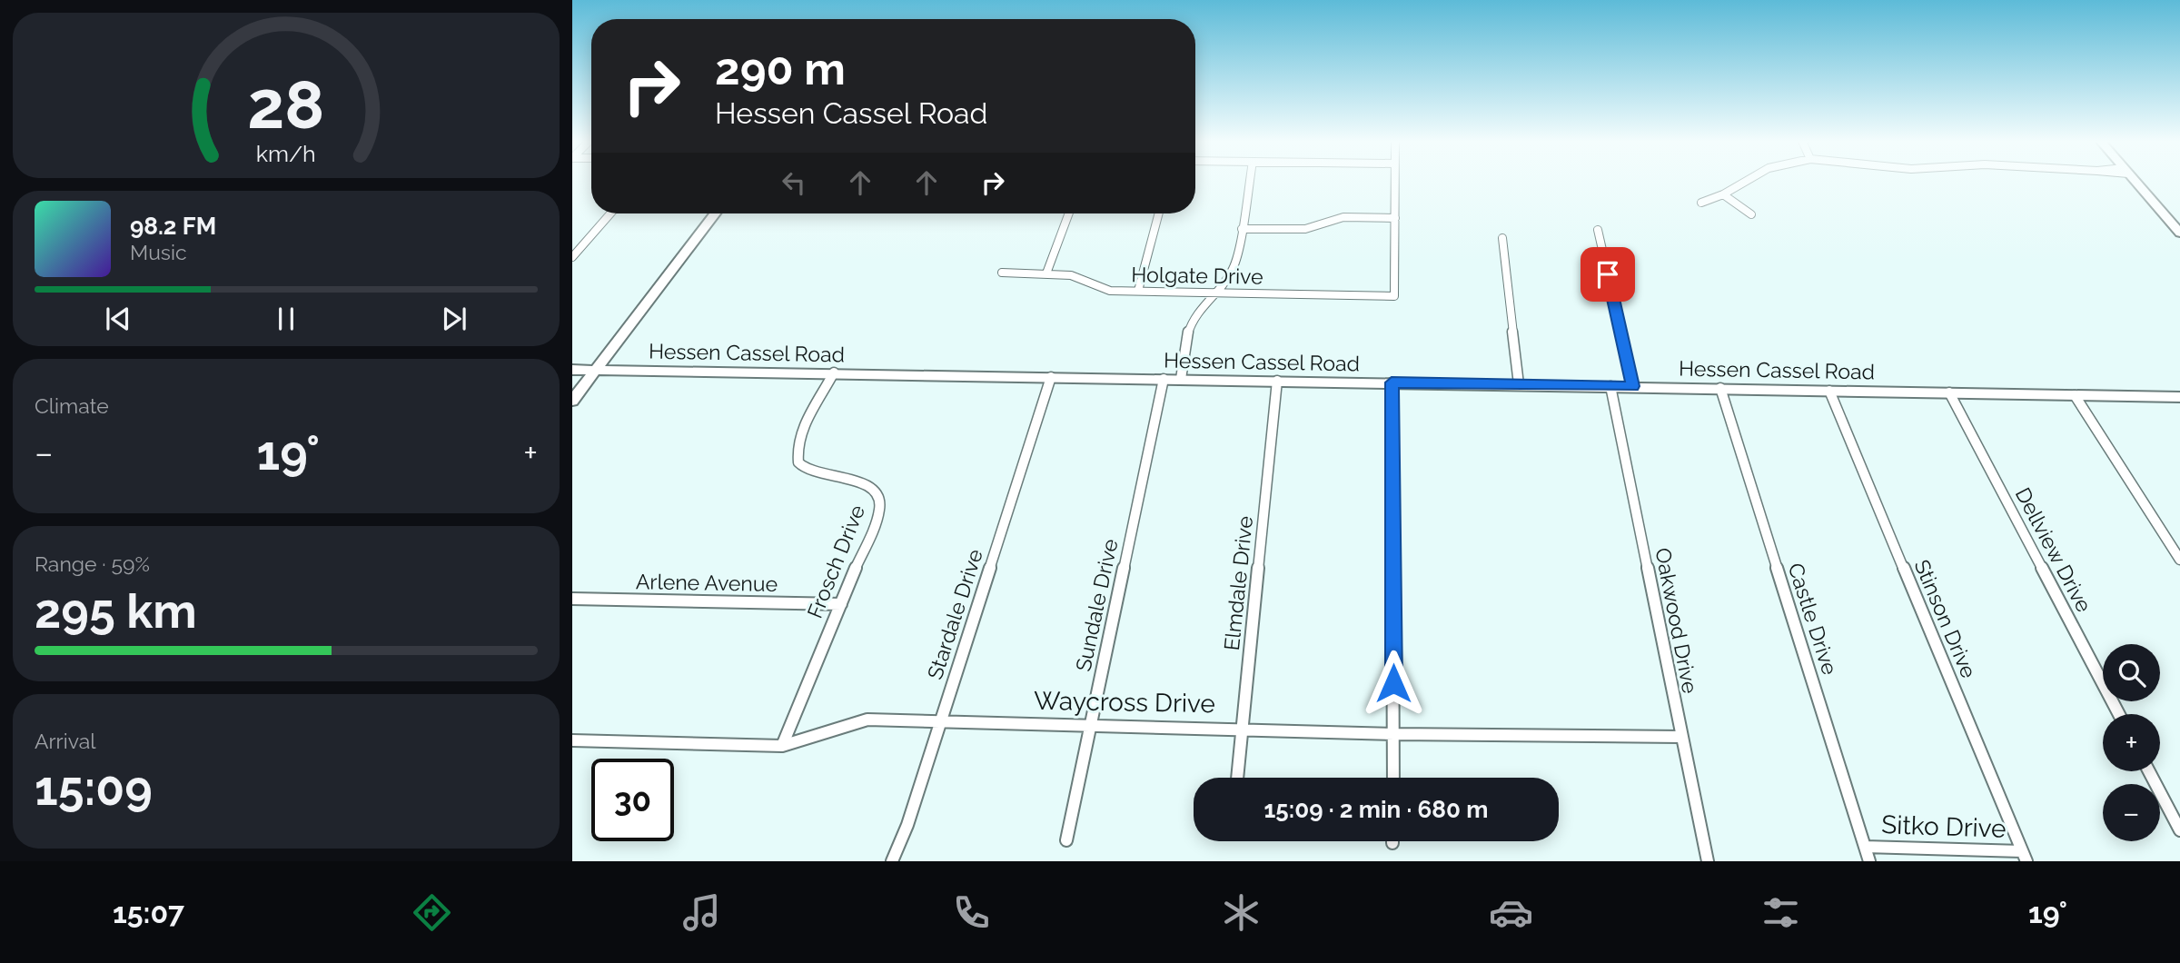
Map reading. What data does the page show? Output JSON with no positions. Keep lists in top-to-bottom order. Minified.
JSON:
{"streets":{"main road":["Hessen Cassel Road"],"street":["Holgate Drive","Dellview Drive","Frosch Drive","Arlene Avenue","Elmdale Drive","Sundale Drive","Stardale Drive","Castle Drive","Stinson Drive","Oakwood Drive","Waycross Drive","Sitko Drive"]},"crossings":[["Hessen Cassel Road","Dellview Drive"],["Hessen Cassel Road","Frosch Drive"],["Hessen Cassel Road","Elmdale Drive"],["Hessen Cassel Road","Sundale Drive"],["Hessen Cassel Road","Stardale Drive"],["Hessen Cassel Road","Castle Drive"],["Hessen Cassel Road","Stinson Drive"],["Hessen Cassel Road","Oakwood Drive"],["Frosch Drive","Arlene Avenue"],["Frosch Drive","Waycross Drive"],["Elmdale Drive","Waycross Drive"],["Sundale Drive","Waycross Drive"],["Stardale Drive","Waycross Drive"],["Castle Drive","Sitko Drive"],["Stinson Drive","Sitko Drive"],["Oakwood Drive","Waycross Drive"]],"page":{"turn":["290 m","Hessen Cassel Road"],"song":["98.2 FM","Music"],"tile":["Climate",["Range · 59%","295 km"],["Arrival","15:09"]],"heat":["−","19°","+"],"map_buttons":["+","−"],"limit":"30","trip":"15:09 · 2 min · 680 m","tabs":["15:07","19°"],"gauge":["28","km/h"]}}
